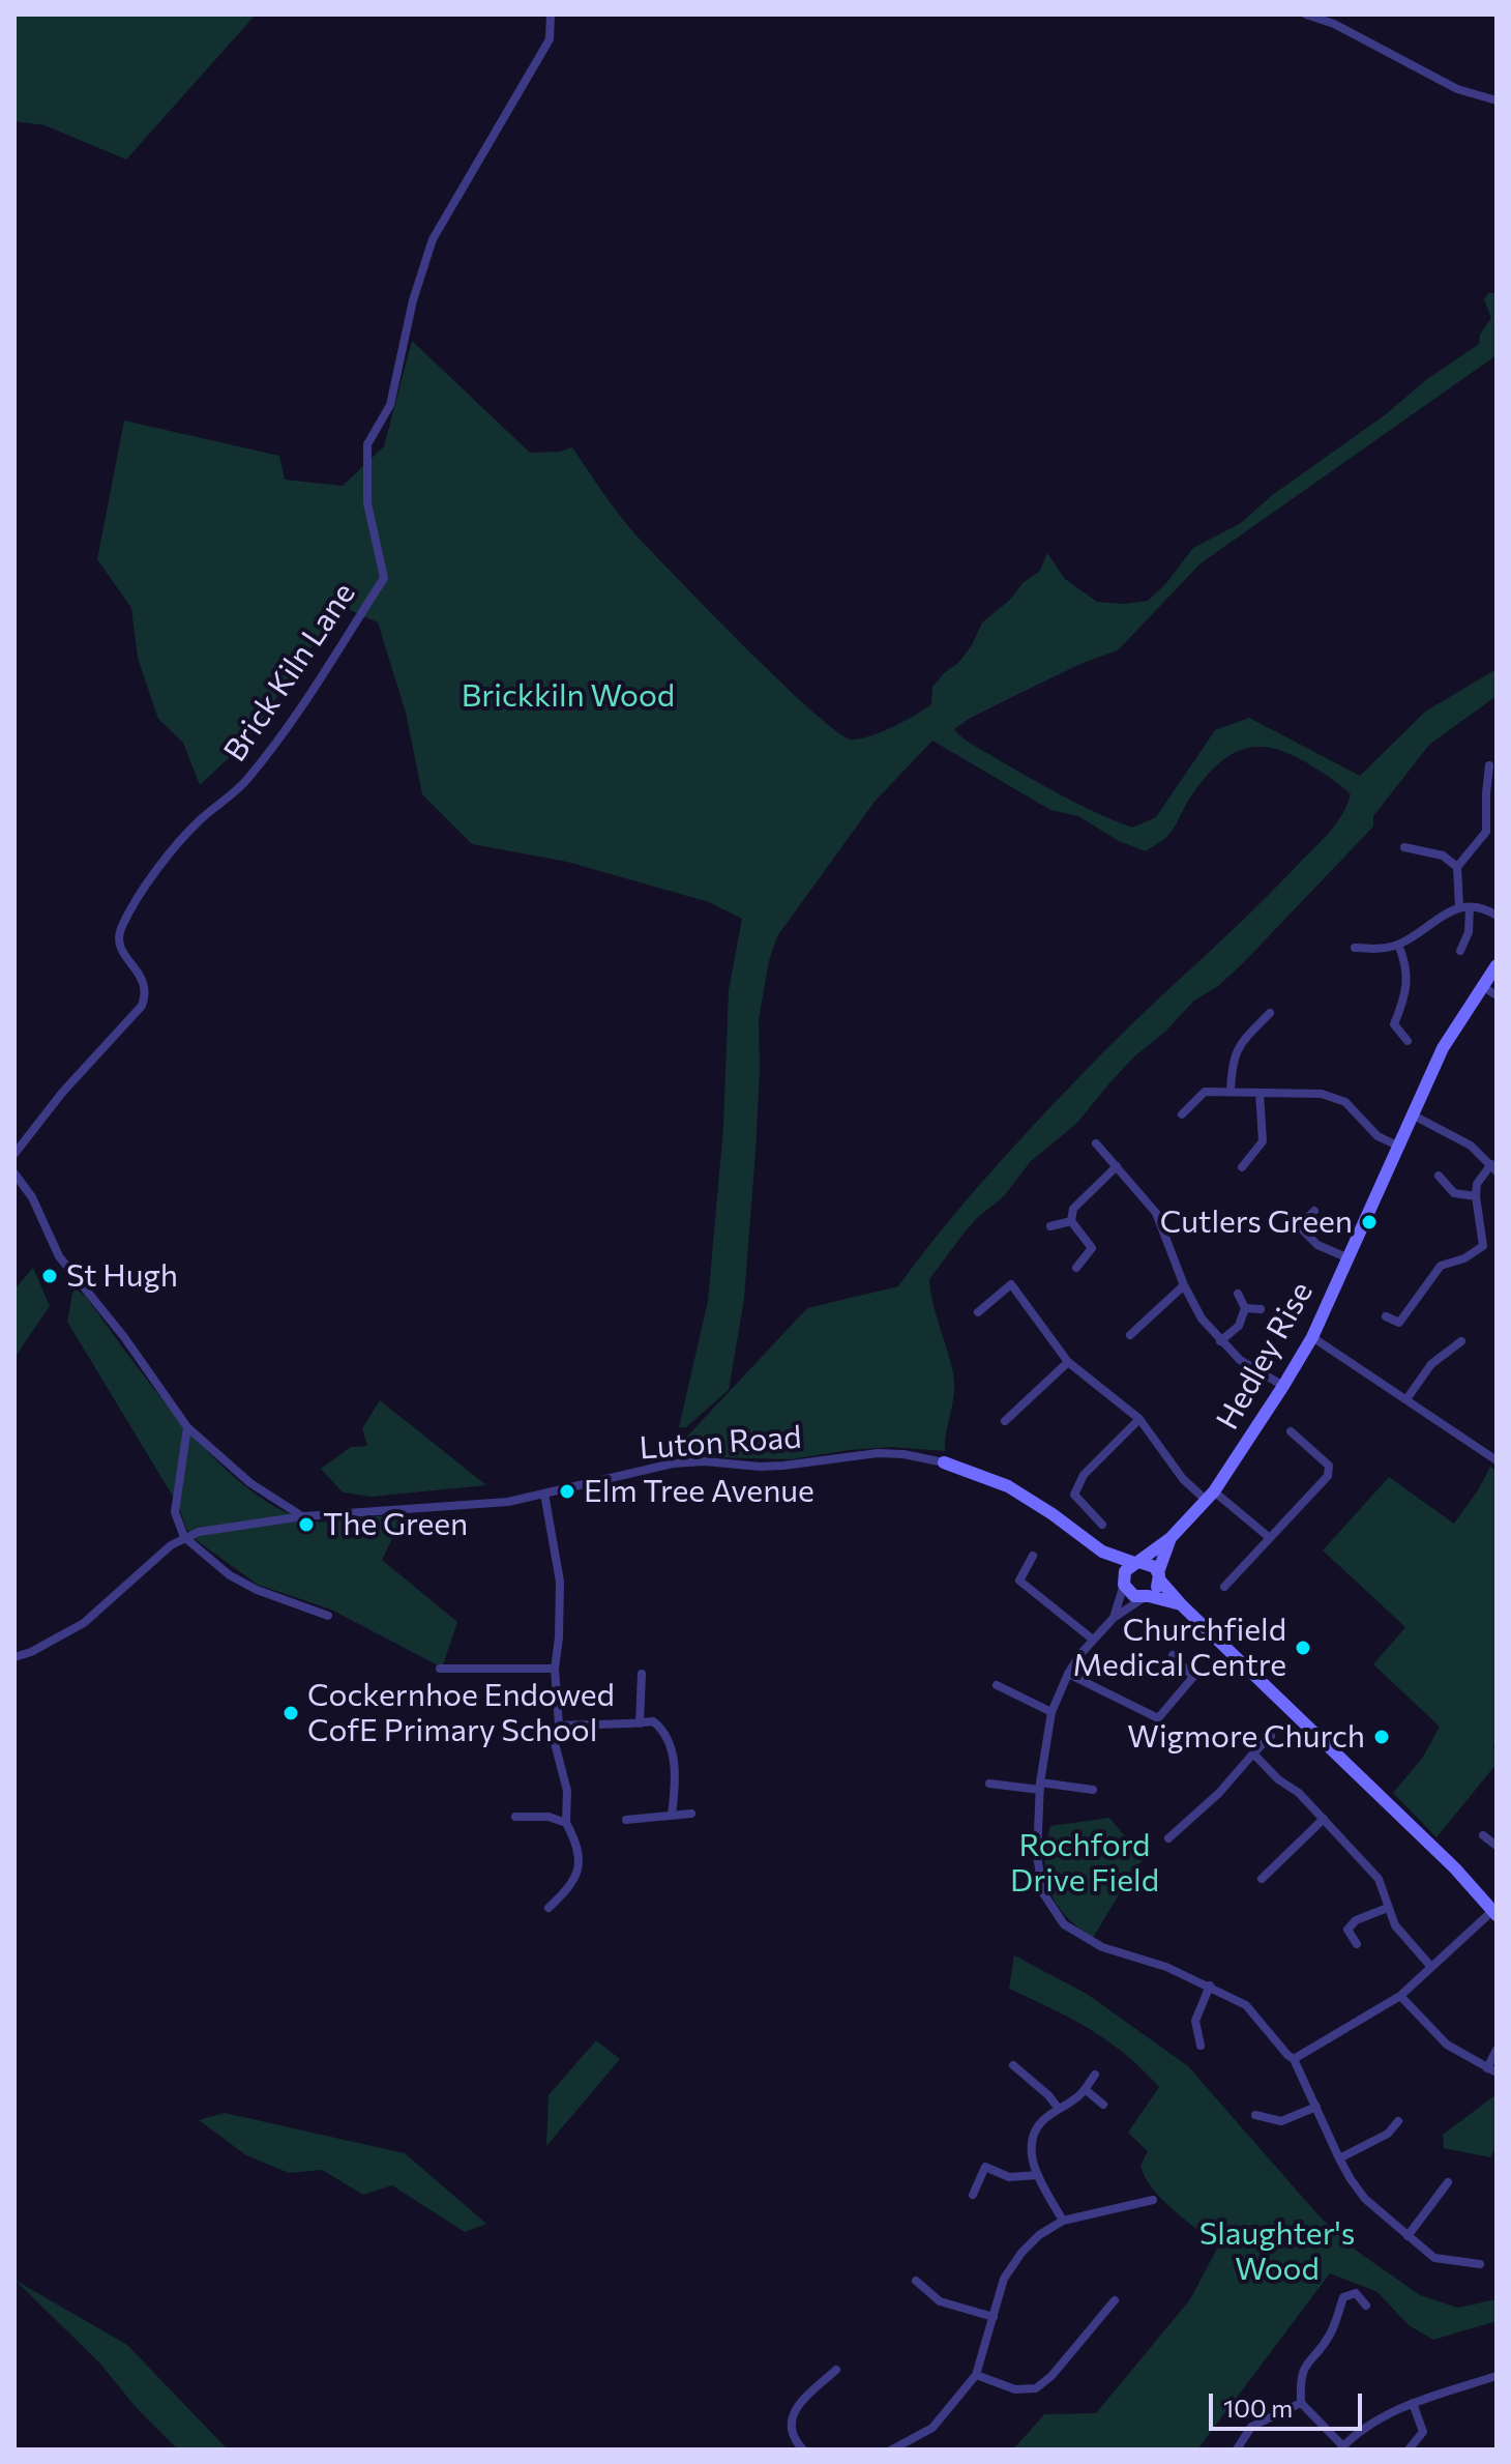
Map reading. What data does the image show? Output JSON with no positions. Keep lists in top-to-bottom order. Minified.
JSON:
{"streets":{"street":["Brick Kiln Lane","Hedley Rise","Luton Road"]},"parks":["Brickkiln Wood","Rochford Drive Field","Slaughter's Wood"],"places":["Cutlers Green","St Hugh","Elm Tree Avenue","The Green","Churchfield Medical Centre","Cockernhoe Endowed CofE Primary School","Wigmore Church"],"scale_bar":"100 m"}
